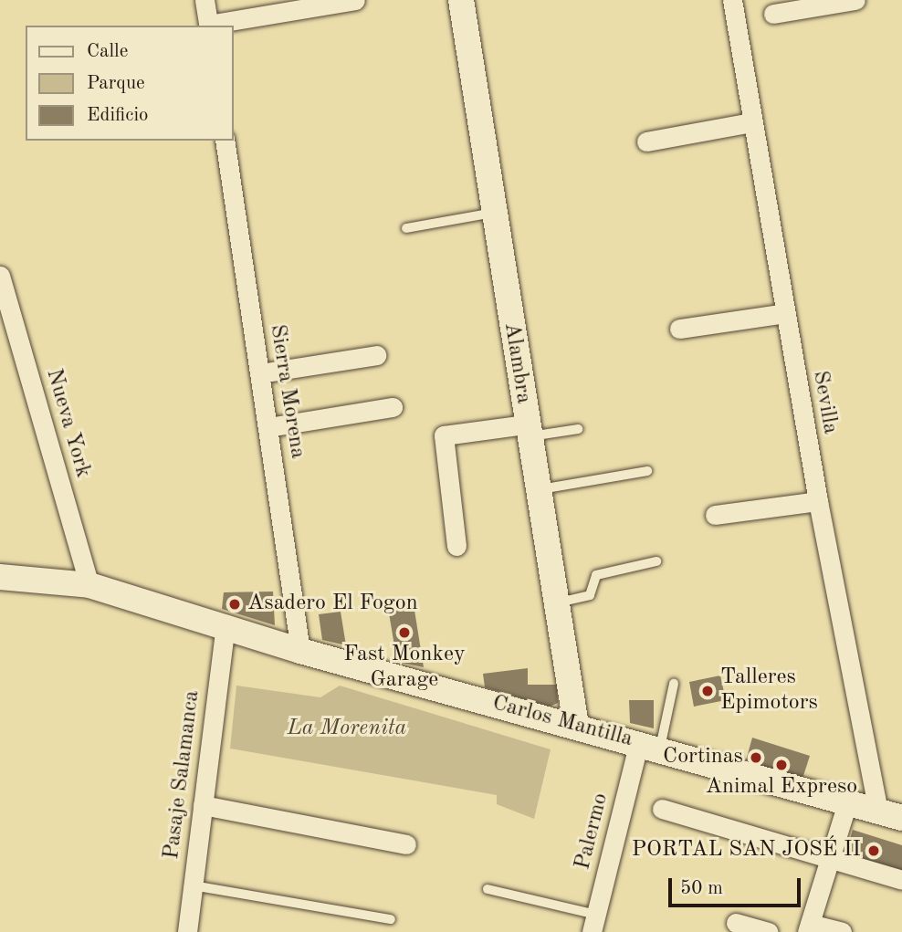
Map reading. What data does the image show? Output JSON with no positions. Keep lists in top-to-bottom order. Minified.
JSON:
{"streets":{"street":["Alambra","Sierra Morena","Sevilla","Nueva York","Carlos Mantilla","Pasaje Salamanca","Palermo"]},"crossings":[["Alambra","Carlos Mantilla"],["Sierra Morena","Carlos Mantilla"],["Sevilla","Carlos Mantilla"],["Nueva York","Carlos Mantilla"],["Carlos Mantilla","Pasaje Salamanca"],["Carlos Mantilla","Palermo"]],"parks":["La Morenita"],"places":["Asadero El Fogon","Fast Monkey Garage","Talleres Epimotors","Cortinas","Animal Expreso","PORTAL SAN JOSÉ II"],"legend":["Calle","Parque","Edificio"],"scale_bar":"50 m"}
